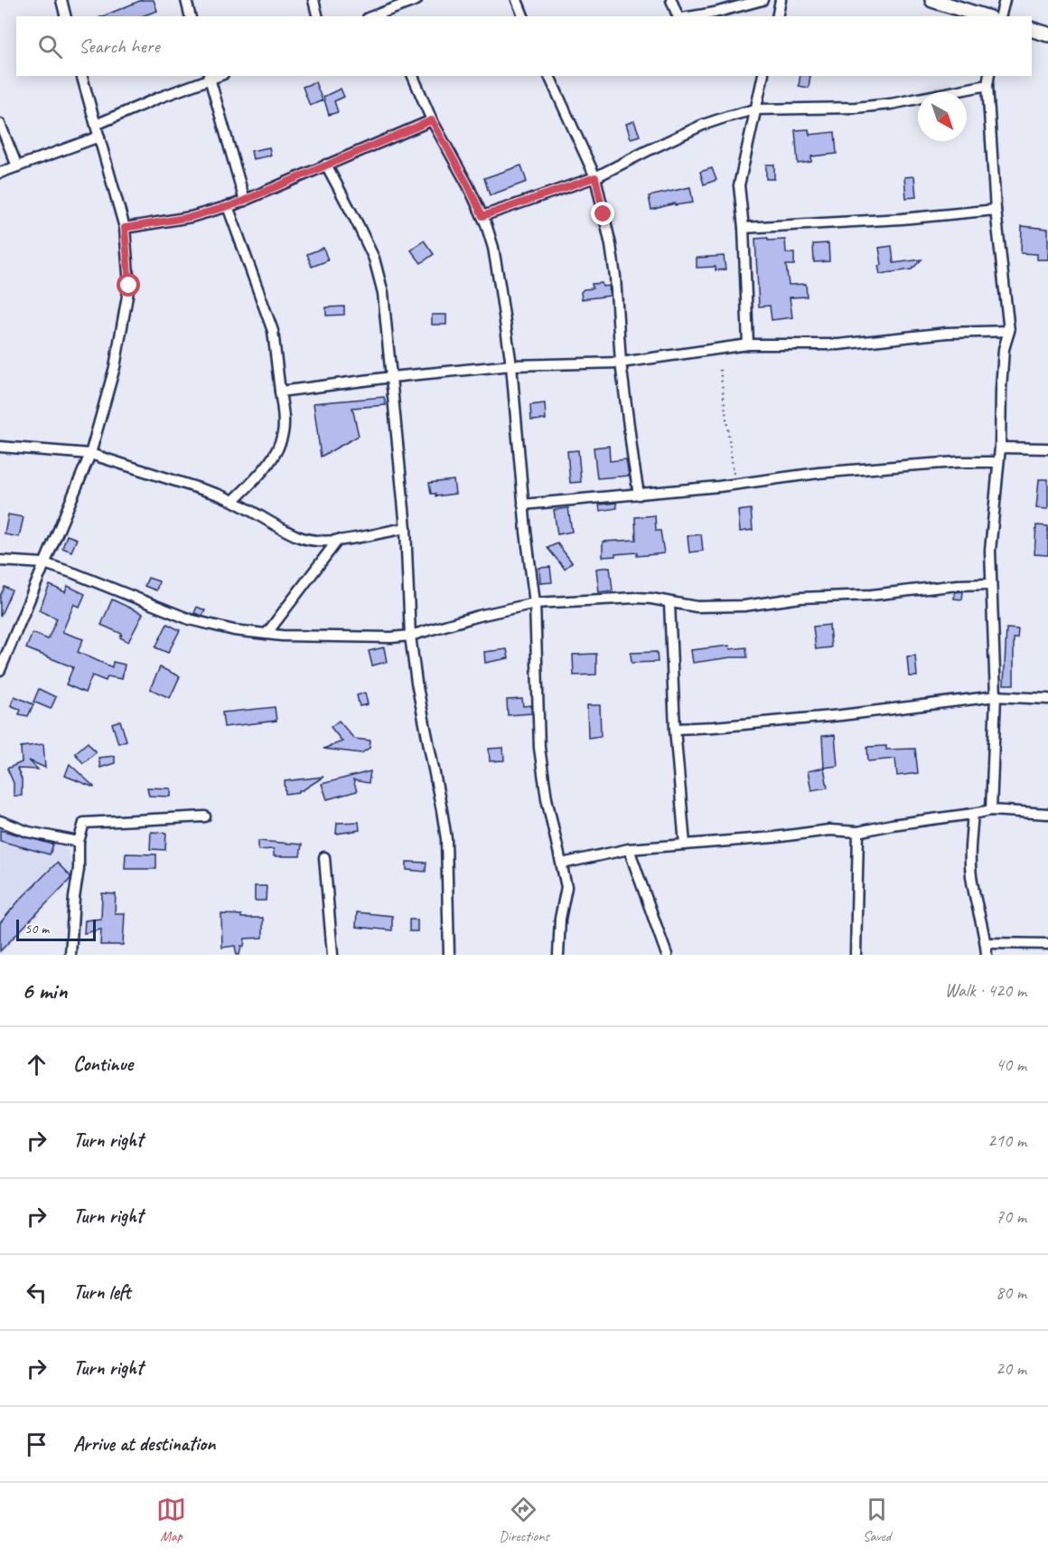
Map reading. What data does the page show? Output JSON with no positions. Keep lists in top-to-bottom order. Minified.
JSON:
{"scale_bar":"50 m","north":"bottom right","page":{"search":"Search here","scale":"50 m","heading":["6 min","Walk · 420 m"],"list":[["Continue","40 m"],["Turn right","210 m"],["Turn right","70 m"],["Turn left","80 m"],["Turn right","20 m"],"Arrive at destination"],"nav":["Map","Directions","Saved"]}}
